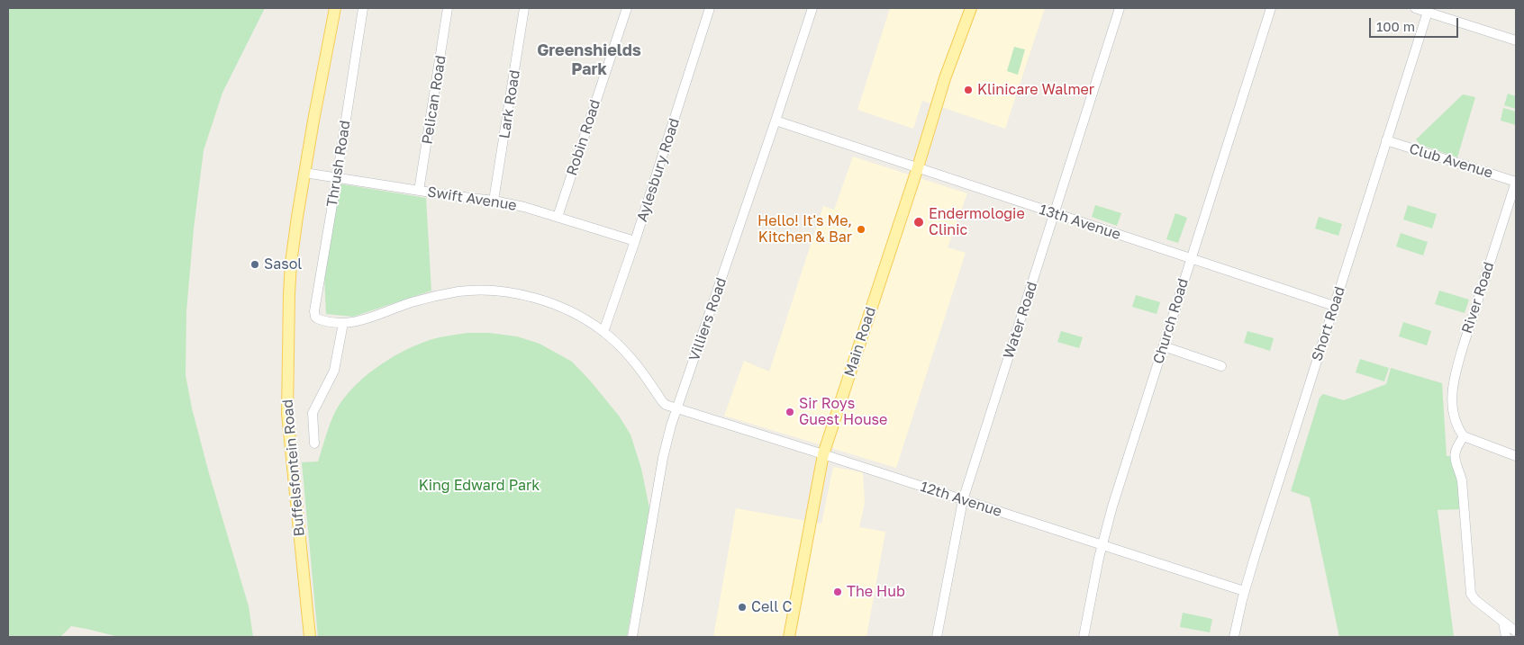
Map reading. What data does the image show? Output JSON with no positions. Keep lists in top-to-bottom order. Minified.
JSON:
{"streets":{"main road":["Main Road","Buffelsfontein Road"],"street":["Pelican Road","Lark Road","Robin Road","Club Avenue","Thrush Road","Aylesbury Road","Swift Avenue","13th Avenue","River Road","Villiers Road","Water Road","Church Road","Short Road","12th Avenue"]},"crossings":[["Pelican Road","Swift Avenue"],["Lark Road","Swift Avenue"],["Robin Road","Swift Avenue"],["Club Avenue","River Road"],["Club Avenue","Short Road"],["Thrush Road","Swift Avenue"],["Thrush Road","12th Avenue"],["Aylesbury Road","Swift Avenue"],["Aylesbury Road","12th Avenue"],["Swift Avenue","Buffelsfontein Road"],["13th Avenue","Villiers Road"],["13th Avenue","Water Road"],["13th Avenue","Church Road"],["13th Avenue","Short Road"],["13th Avenue","Main Road"],["Villiers Road","12th Avenue"],["Water Road","12th Avenue"],["Church Road","12th Avenue"],["Short Road","12th Avenue"],["Main Road","12th Avenue"]],"districts":["Greenshields Park"],"parks":["King Edward Park"],"places":["Klinicare Walmer","Endermologie Clinic","Hello! It's Me, Kitchen & Bar","Sasol","Sir Roys Guest House","The Hub","Cell C"],"scale_bar":"100 m"}
